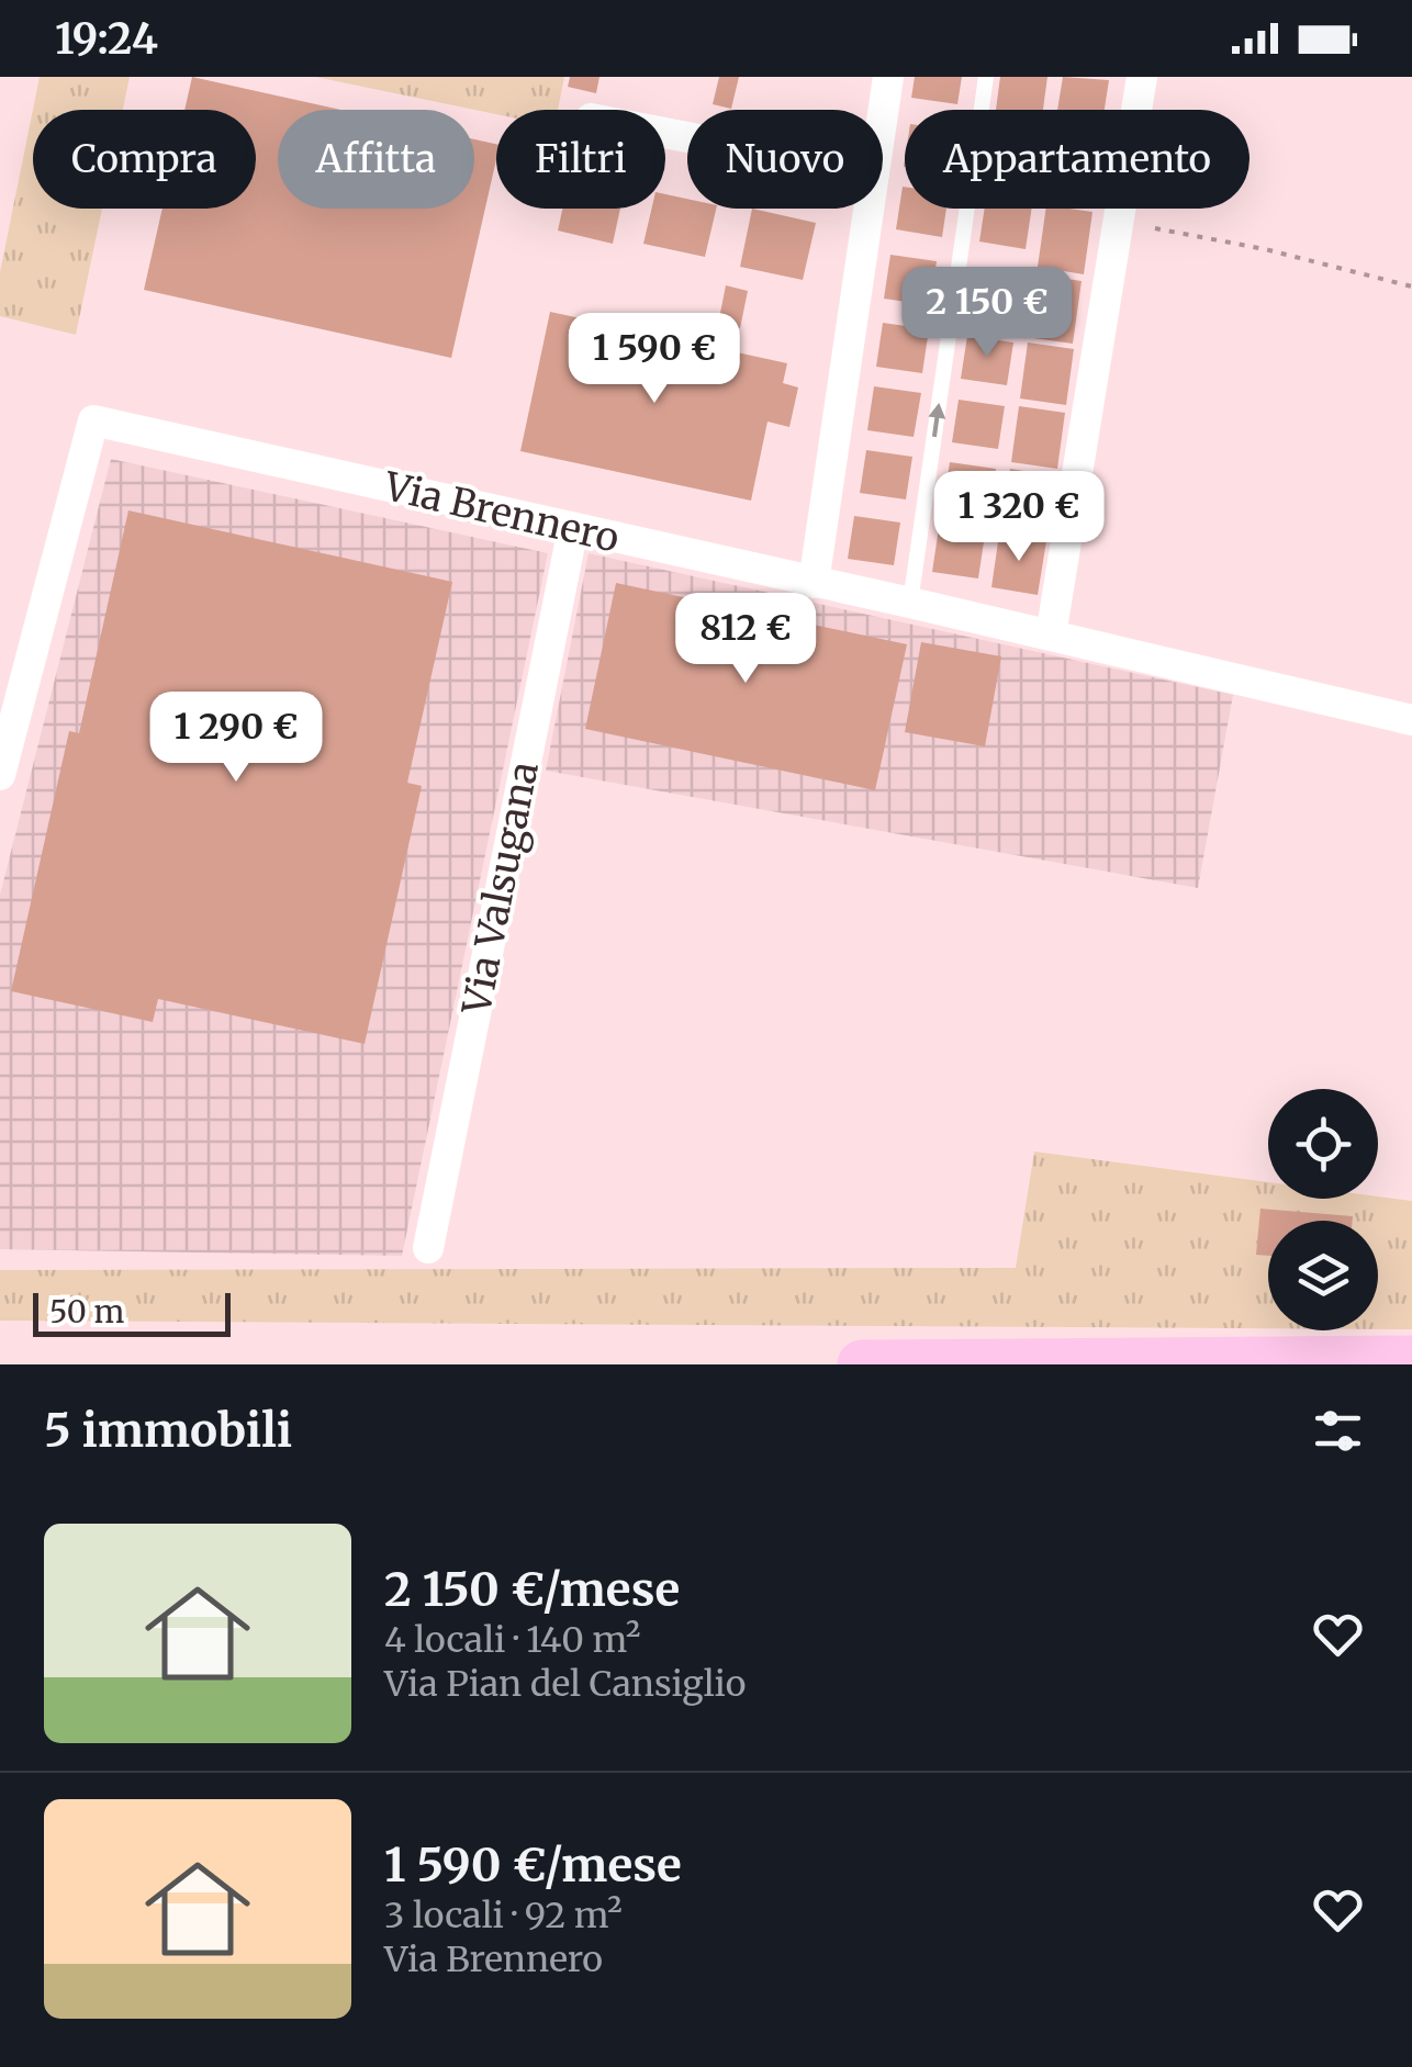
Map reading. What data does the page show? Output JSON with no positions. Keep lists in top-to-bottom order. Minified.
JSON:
{"streets":{"street":["Via Brennero","Via Valsugana"]},"crossings":[["Via Brennero","Via Valsugana"]],"scale_bar":"50 m","page":{"status":"19:24","chip":["Compra","Affitta","Filtri","Nuovo","Appartamento"],"price":["2 150 €","1 590 €","1 320 €","812 €","1 290 €"],"scale":"50 m","heading":"5 immobili","list":[{"name":"2 150 €/mese","note":"4 locali · 140 m² · Via Pian del Cansiglio"},{"name":"1 590 €/mese","note":"3 locali · 92 m² · Via Brennero"}]}}
